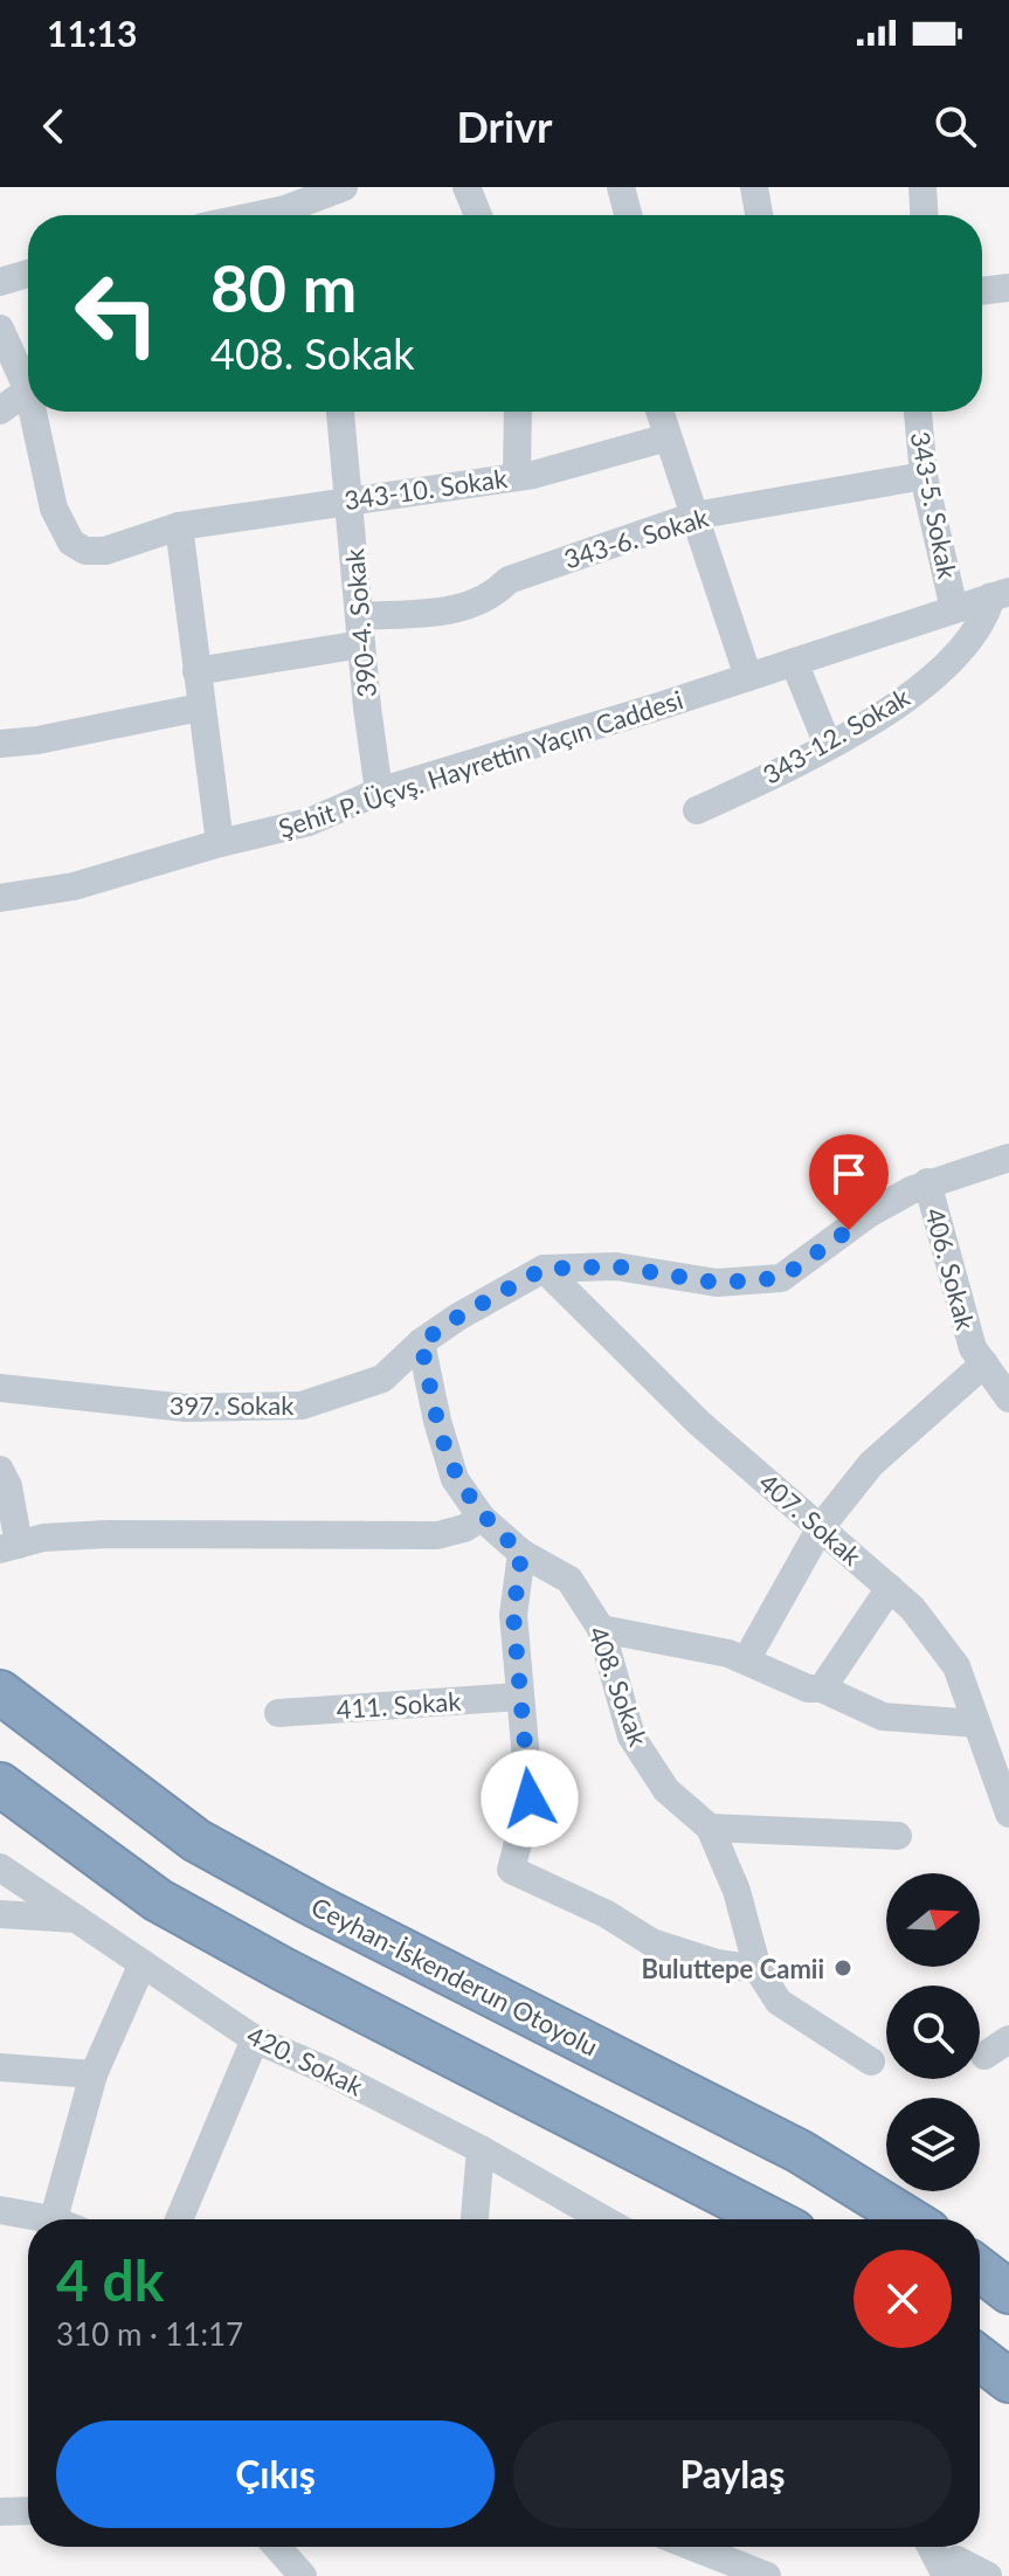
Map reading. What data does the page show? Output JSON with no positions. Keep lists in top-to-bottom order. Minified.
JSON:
{"streets":{"highway":["Ceyhan-İskenderun Otoyolu"],"street":["343-10. Sokak","343-5. Sokak","343-6. Sokak","390-4. Sokak","343-12. Sokak","Şehit P. Üçvş. Hayrettin Yaçın Caddesi","406. Sokak","397. Sokak","407. Sokak","408. Sokak","411. Sokak","420. Sokak"]},"crossings":[["343-10. Sokak","390-4. Sokak"],["343-5. Sokak","343-6. Sokak"],["343-5. Sokak","Şehit P. Üçvş. Hayrettin Yaçın Caddesi"],["343-6. Sokak","390-4. Sokak"],["390-4. Sokak","Şehit P. Üçvş. Hayrettin Yaçın Caddesi"],["343-12. Sokak","Şehit P. Üçvş. Hayrettin Yaçın Caddesi"],["406. Sokak","397. Sokak"],["397. Sokak","407. Sokak"],["397. Sokak","408. Sokak"]],"places":["Buluttepe Camii"],"north":"right","page":{"status":"11:13","header":"Drivr","turn":["80 m","408. Sokak"],"heading":["4 dk","310 m · 11:17"],"buttons":["Çıkış","Paylaş"]}}
